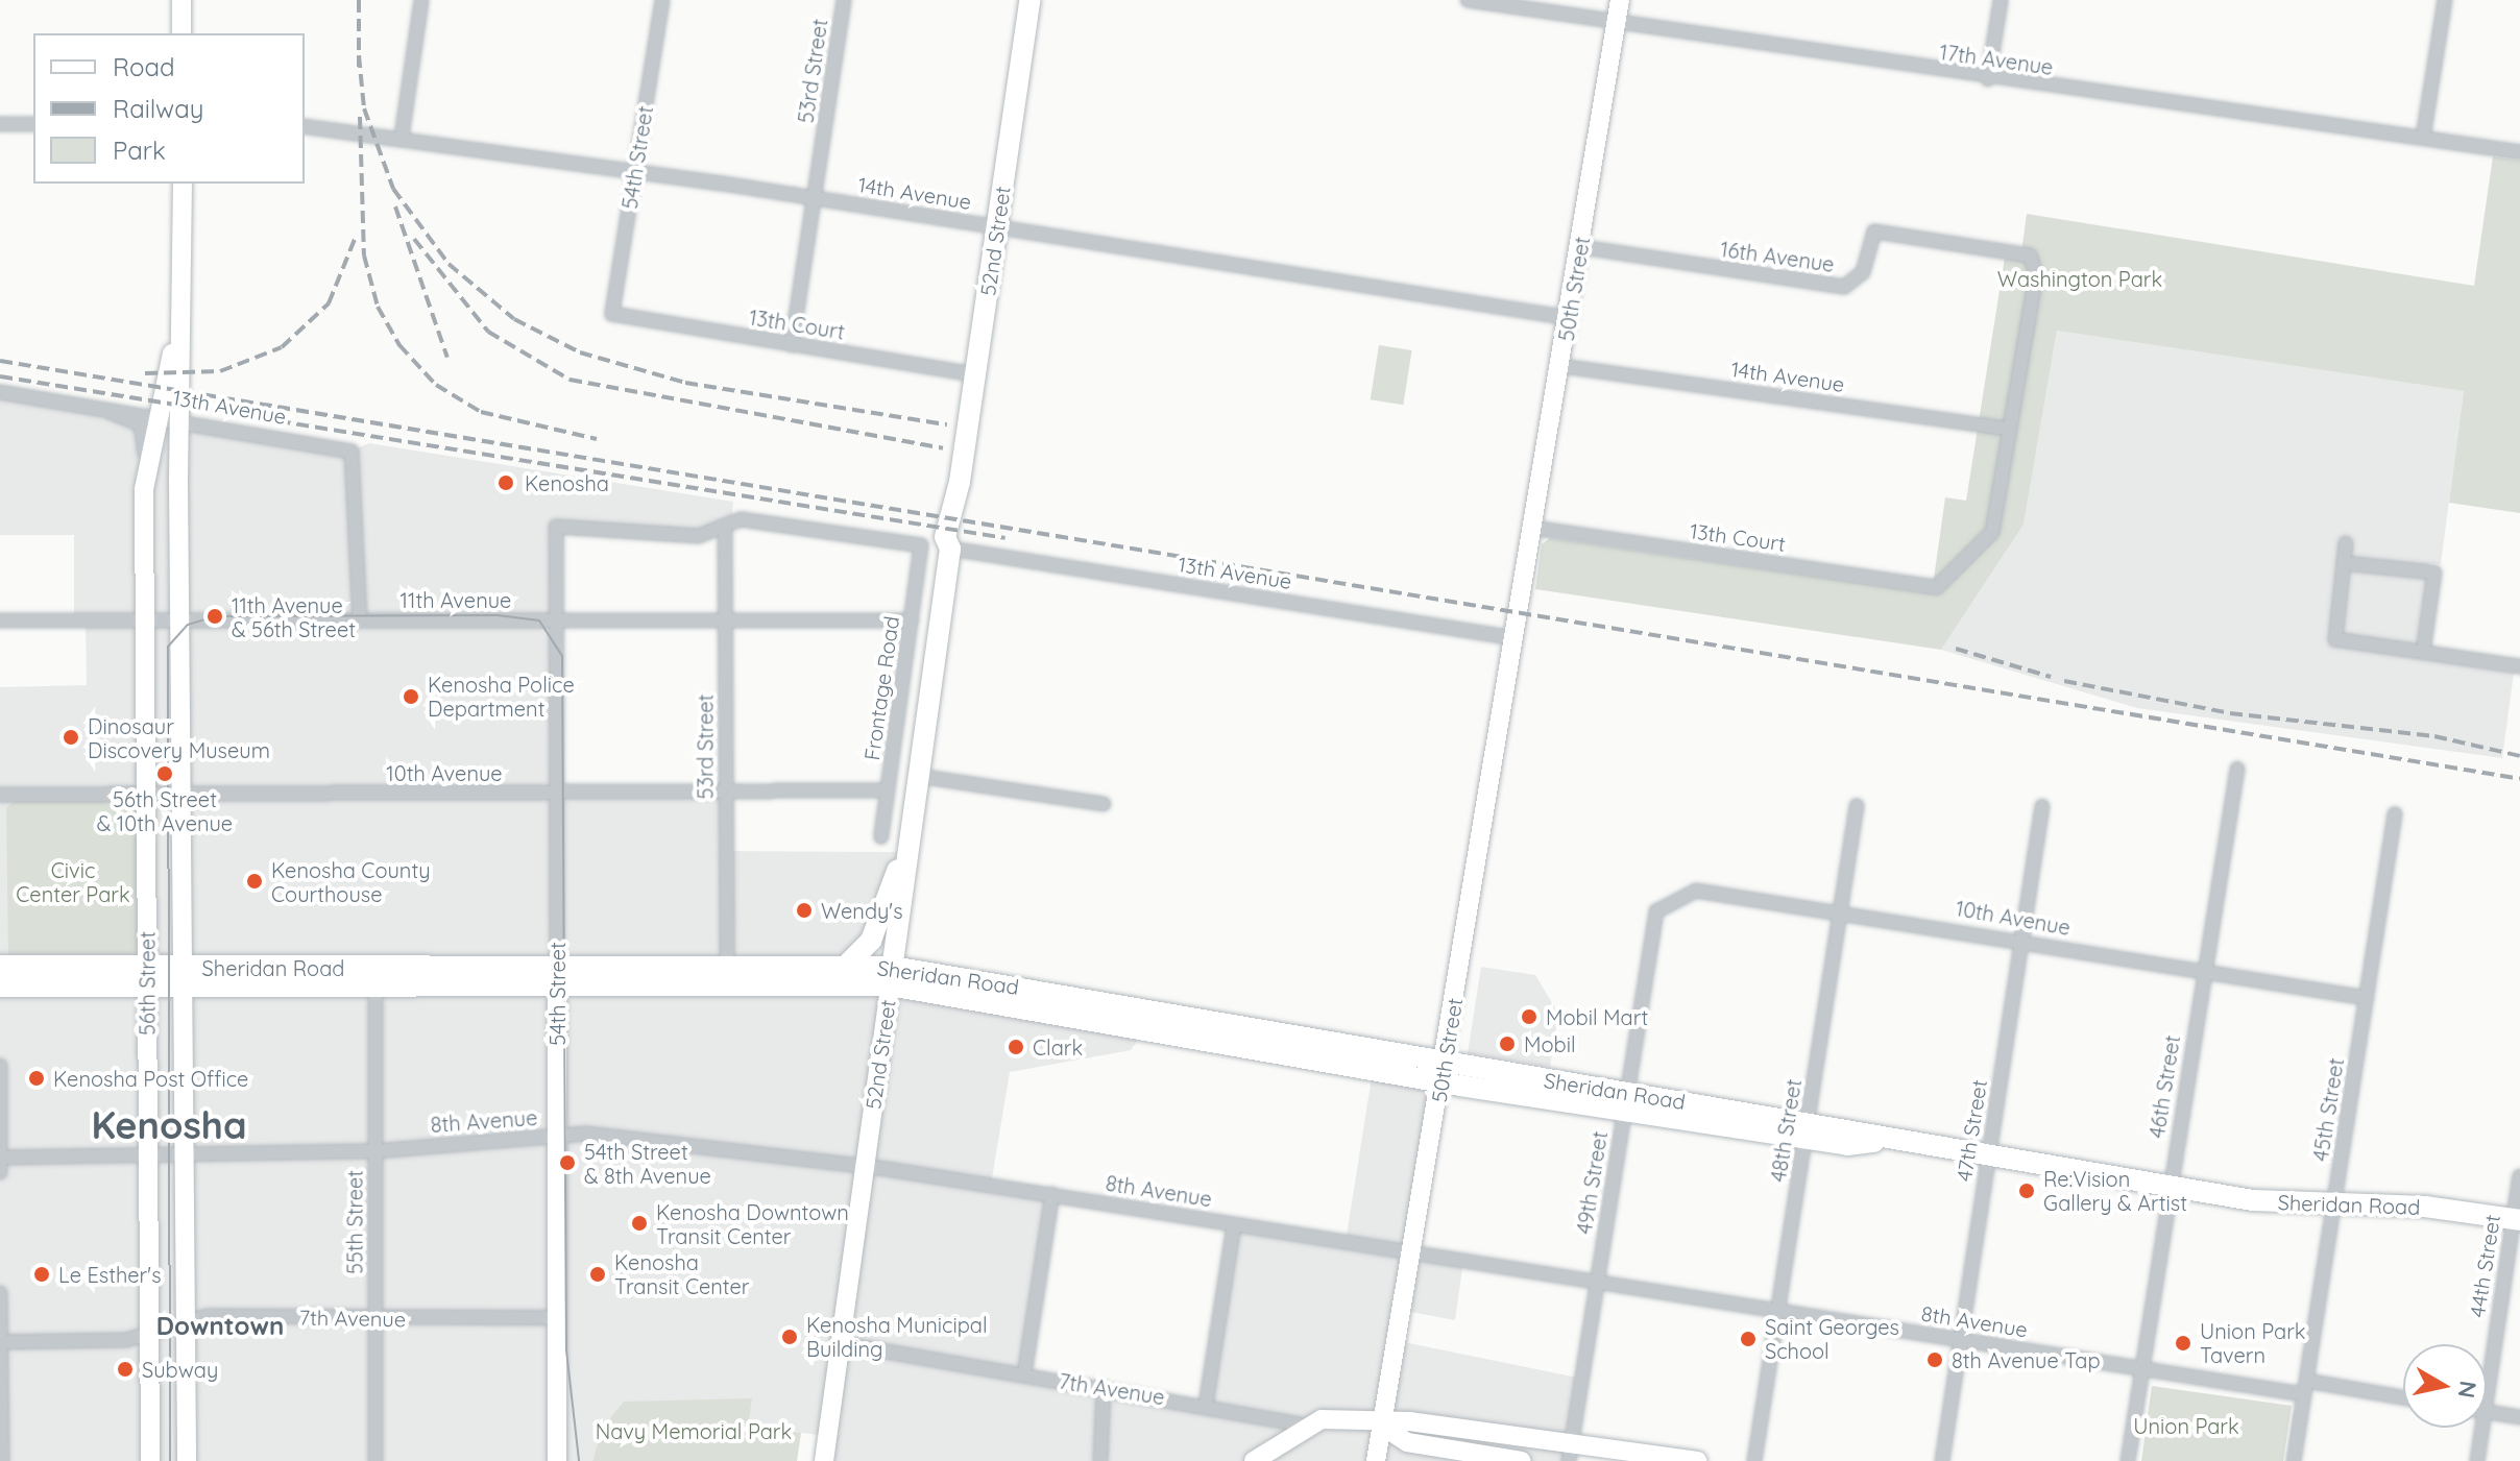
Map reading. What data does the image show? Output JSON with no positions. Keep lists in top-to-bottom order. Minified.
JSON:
{"streets":{"main road":["52nd Street","Sheridan Road"],"street":["17th Avenue","53rd Street","54th Street","14th Avenue","16th Avenue","50th Street","13th Court","13th Avenue","11th Avenue","Frontage Road","10th Avenue","56th Street","46th Street","45th Street","8th Avenue","48th Street","47th Street","49th Street","55th Street","44th Street","7th Avenue"]},"crossings":[["17th Avenue","50th Street"],["53rd Street","54th Street"],["53rd Street","14th Avenue"],["53rd Street","13th Court"],["53rd Street","11th Avenue"],["53rd Street","Frontage Road"],["53rd Street","10th Avenue"],["53rd Street","Sheridan Road"],["54th Street","14th Avenue"],["54th Street","13th Court"],["54th Street","11th Avenue"],["54th Street","Frontage Road"],["54th Street","10th Avenue"],["54th Street","Sheridan Road"],["54th Street","8th Avenue"],["54th Street","7th Avenue"],["14th Avenue","52nd Street"],["14th Avenue","16th Avenue"],["14th Avenue","50th Street"],["14th Avenue","13th Court"],["52nd Street","13th Court"],["52nd Street","13th Avenue"],["52nd Street","Sheridan Road"],["52nd Street","8th Avenue"],["52nd Street","7th Avenue"],["16th Avenue","50th Street"],["16th Avenue","13th Court"],["50th Street","13th Court"],["50th Street","13th Avenue"],["50th Street","Sheridan Road"],["50th Street","8th Avenue"],["50th Street","7th Avenue"],["13th Avenue","11th Avenue"],["13th Avenue","56th Street"],["11th Avenue","Frontage Road"],["11th Avenue","56th Street"],["Frontage Road","10th Avenue"],["10th Avenue","56th Street"],["10th Avenue","46th Street"],["10th Avenue","45th Street"],["10th Avenue","48th Street"],["10th Avenue","47th Street"],["10th Avenue","49th Street"],["Sheridan Road","56th Street"],["Sheridan Road","46th Street"],["Sheridan Road","45th Street"],["Sheridan Road","48th Street"],["Sheridan Road","47th Street"],["Sheridan Road","49th Street"],["Sheridan Road","55th Street"],["Sheridan Road","44th Street"],["56th Street","8th Avenue"],["56th Street","7th Avenue"],["46th Street","8th Avenue"],["45th Street","8th Avenue"],["8th Avenue","48th Street"],["8th Avenue","47th Street"],["8th Avenue","49th Street"],["8th Avenue","55th Street"],["49th Street","7th Avenue"],["55th Street","7th Avenue"]],"districts":["Kenosha","Downtown"],"parks":["Washington Park","Civic Center Park","Union Park","Navy Memorial Park"],"places":["Kenosha","11th Avenue & 56th Street","Kenosha Police Department","Dinosaur Discovery Museum","56th Street & 10th Avenue","Kenosha County Courthouse","Wendy's","Mobil Mart","Mobil","Clark","Kenosha Post Office","54th Street & 8th Avenue","Re:Vision Gallery & Artist","Kenosha Downtown Transit Center","Le Esther's","Kenosha Transit Center","Kenosha Municipal Building","Saint Georges School","Union Park Tavern","8th Avenue Tap","Subway"],"legend":["Road","Railway","Park"],"north":"right"}
